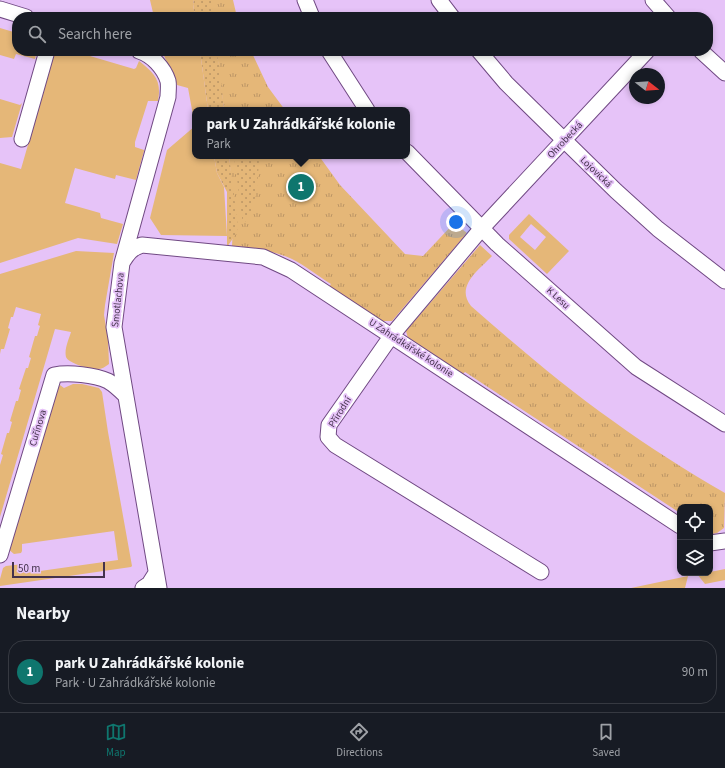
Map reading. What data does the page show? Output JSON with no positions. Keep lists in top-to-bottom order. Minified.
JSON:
{"streets":{"street":["Ohrobecká","Lojovická","K Lesu","Smotlachova","U Zahrádkářské kolonie","Přírodní","Cuřínova"]},"crossings":[["Ohrobecká","Lojovická"],["Ohrobecká","K Lesu"],["Ohrobecká","Přírodní"],["K Lesu","Přírodní"],["Smotlachova","U Zahrádkářské kolonie"],["Smotlachova","Cuřínova"],["U Zahrádkářské kolonie","Přírodní"]],"scale_bar":"50 m","north":"right","page":{"search":"Search here","popup":["park U Zahrádkářské kolonie","Park"],"pins":"1","scale":"50 m","heading":"Nearby","list":[{"mark":"1","name":"park U Zahrádkářské kolonie","note":"Park · U Zahrádkářské kolonie","value":"90 m"}],"nav":["Map","Directions","Saved"]}}
